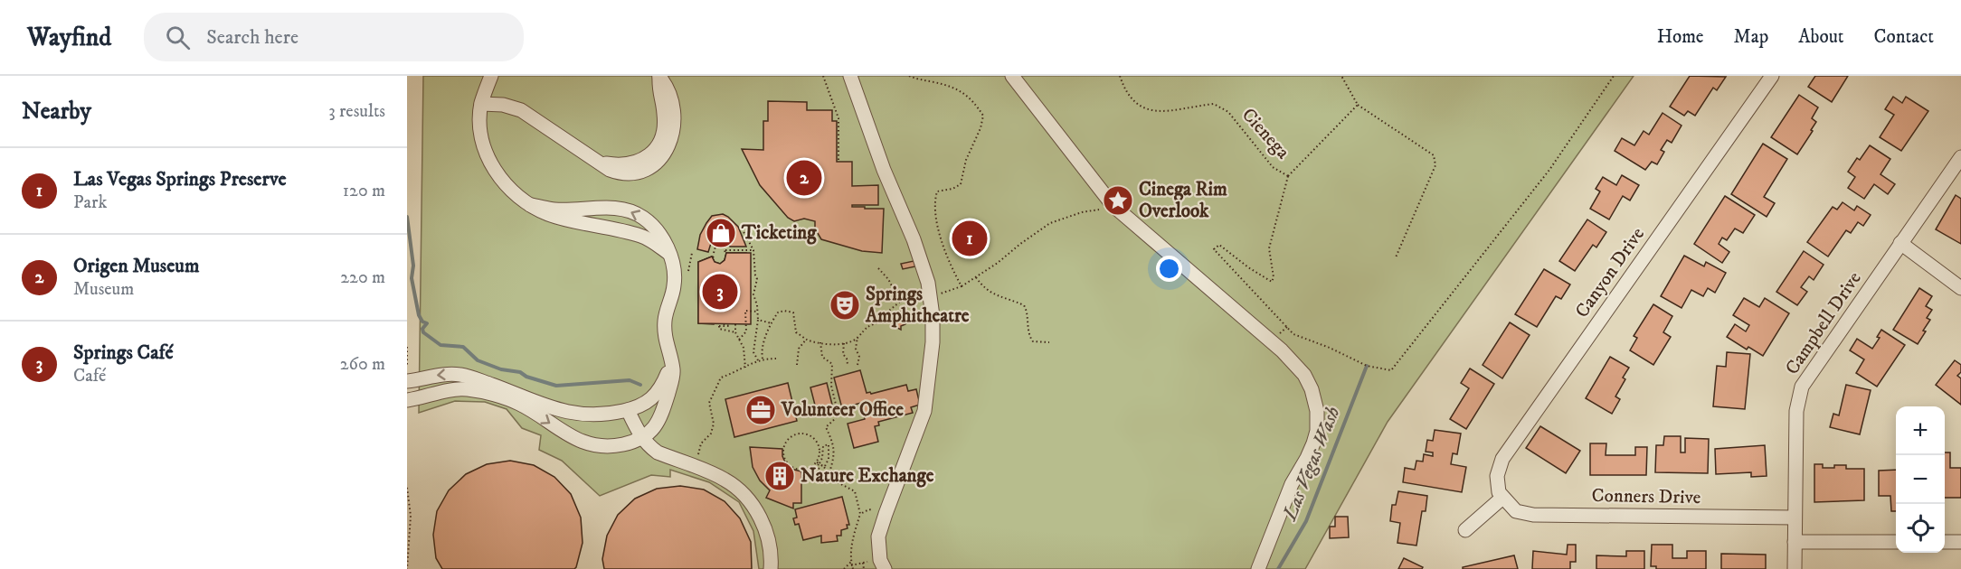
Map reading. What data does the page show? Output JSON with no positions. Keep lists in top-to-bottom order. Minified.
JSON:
{"streets":{"street":["Canyon Drive","Campbell Drive","Conners Drive"],"path":["Cienega"]},"crossings":[["Canyon Drive","Conners Drive"],["Campbell Drive","Conners Drive"]],"water":["Las Vegas Wash"],"places":{"place":["Cinega Rim Overlook"],"shop":["Ticketing"],"theatre":["Springs Amphitheatre"],"office":["Volunteer Office"],"building":["Nature Exchange"]},"page":{"header":"Wayfind","search":"Search here","nav":["Home","Map","About","Contact"],"heading":["Nearby","3 results"],"list":[{"mark":"1","name":"Las Vegas Springs Preserve","note":"Park","value":"120 m"},{"mark":"2","name":"Origen Museum","note":"Museum","value":"220 m"},{"mark":"3","name":"Springs Café","note":"Café","value":"260 m"}],"pins":["2","1","3"],"map_buttons":["+","−"]}}
